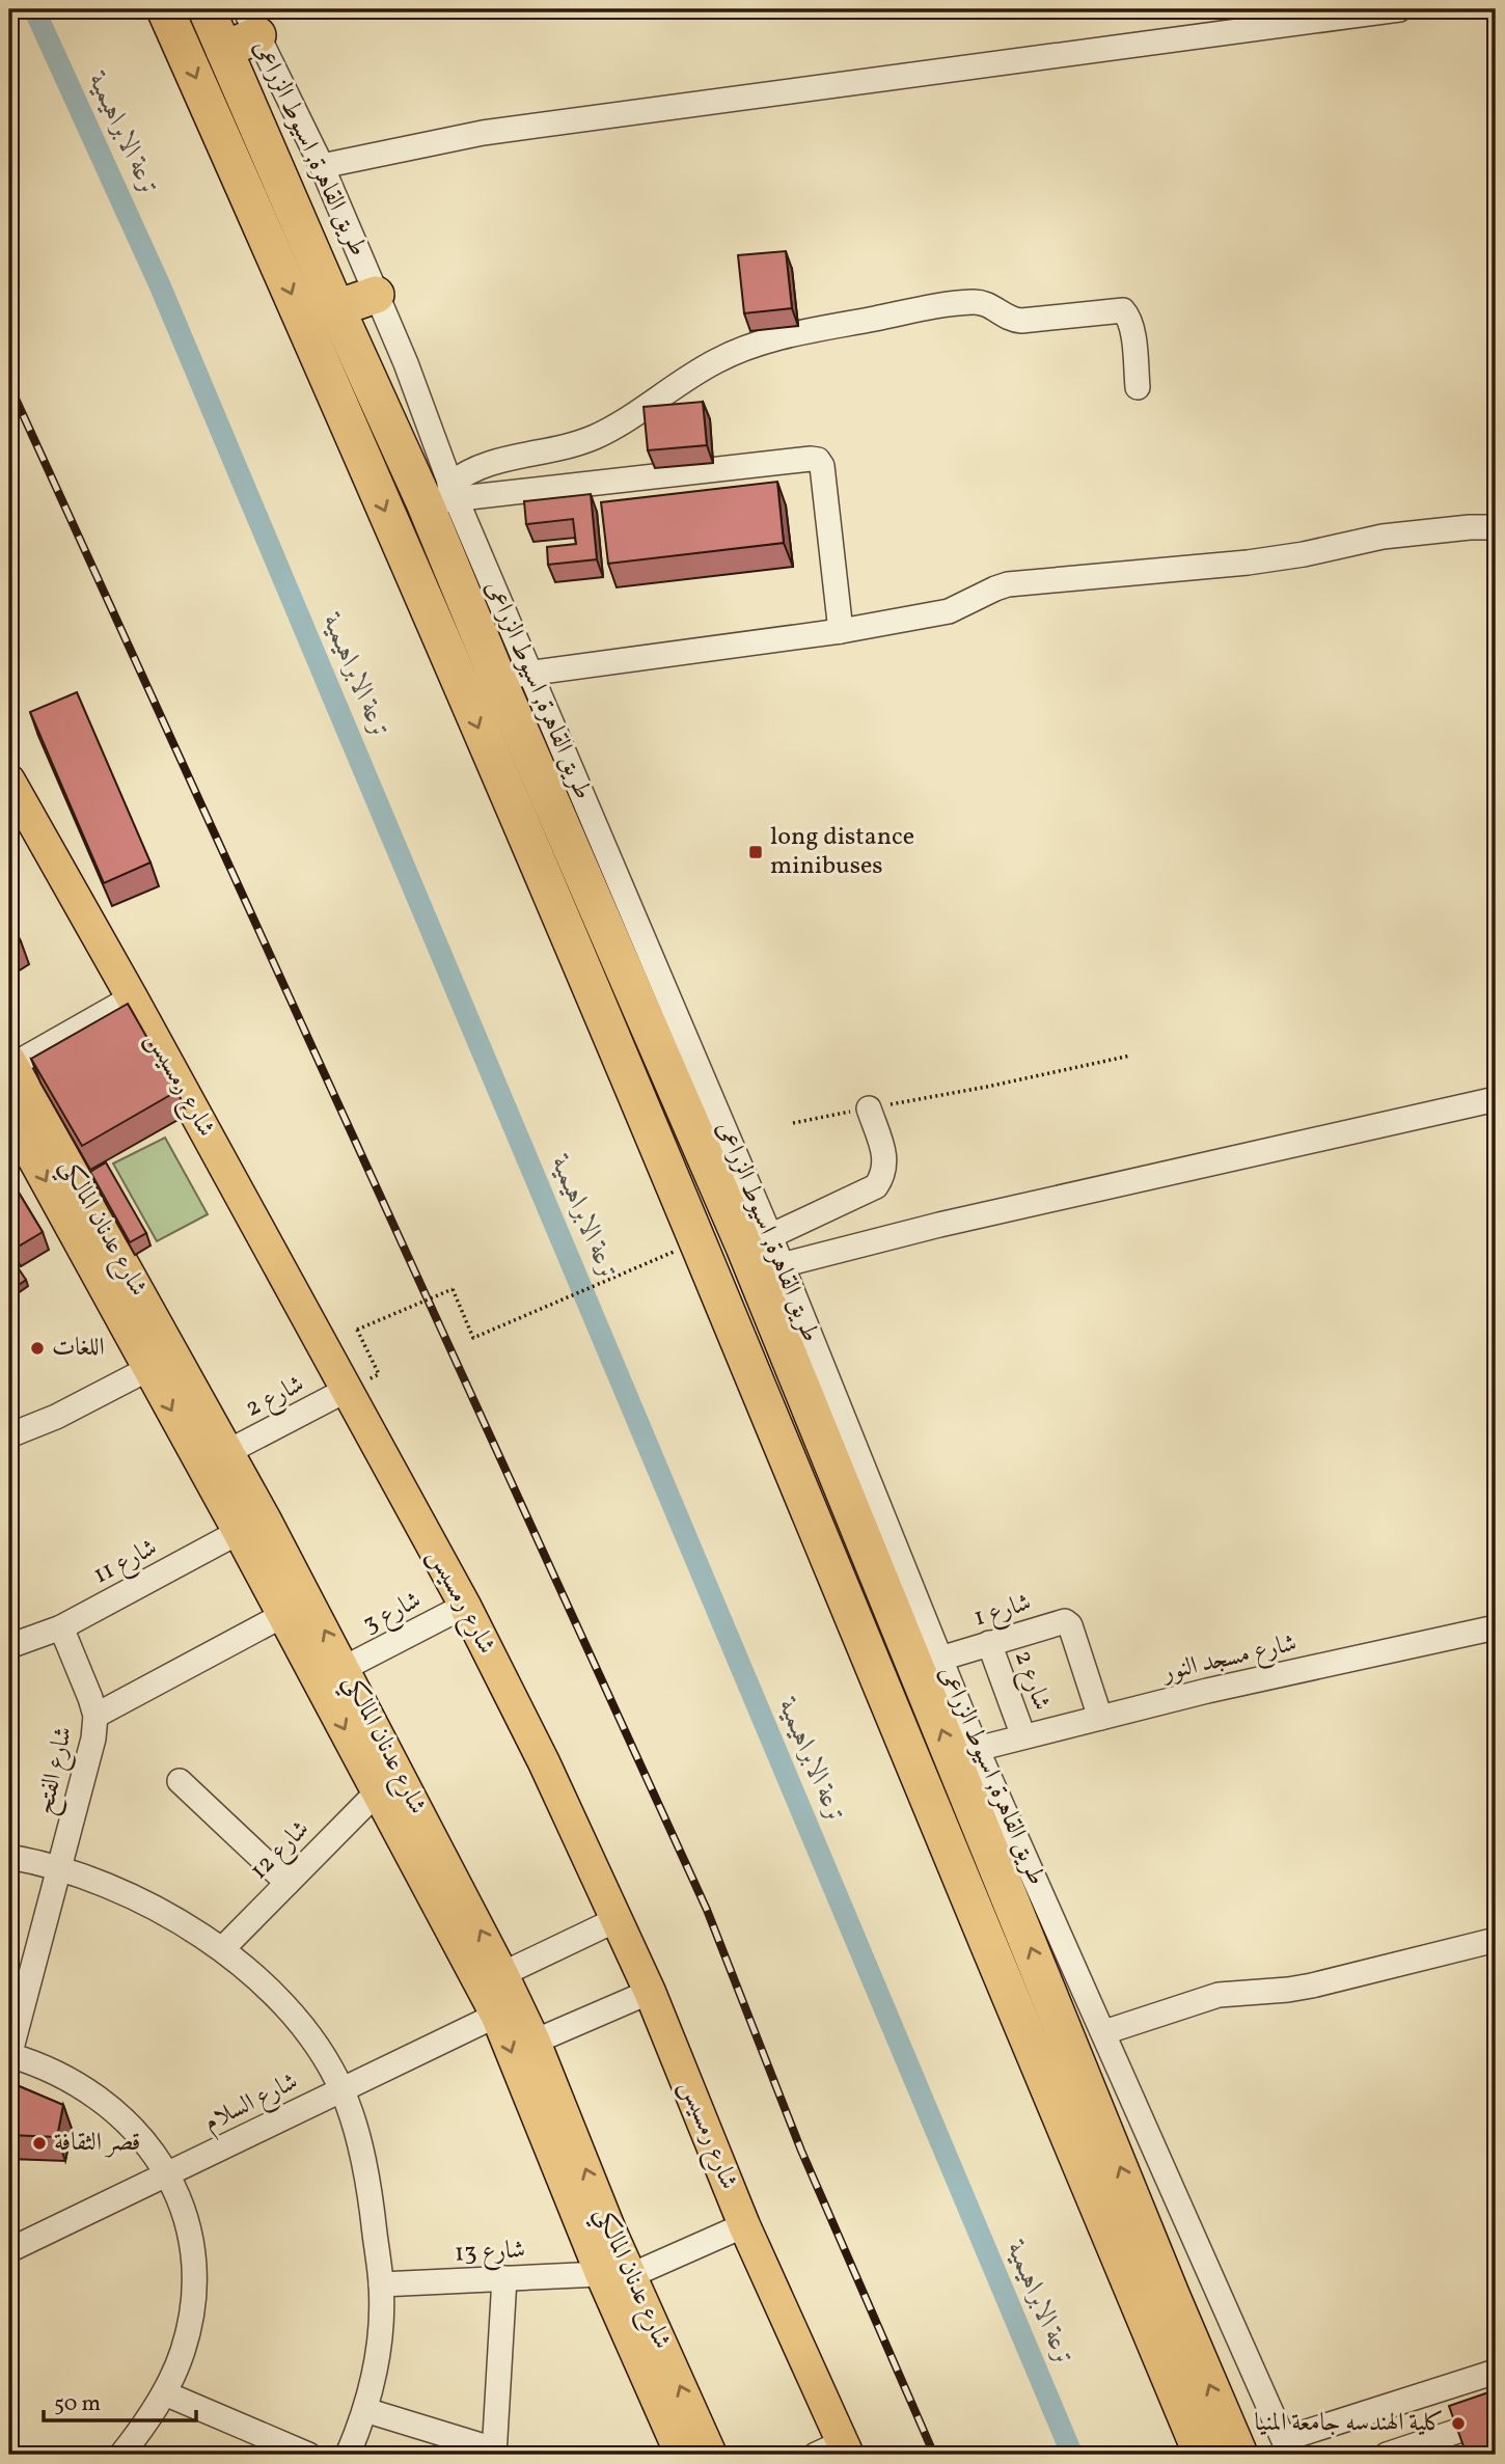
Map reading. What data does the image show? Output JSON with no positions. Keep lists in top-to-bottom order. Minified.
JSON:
{"streets":{"highway":["طريق القاهرة, اسيوط الزراعى"],"main road":["شارع رمسيس","شارع عدنان المالكي"],"street":["شارع 2","شارع 11","شارع 1","شارع 3","شارع مسجد النور","شارع الفتح","شارع 12","شارع السلام","شارع 13"]},"crossings":[["طريق القاهرة, اسيوط الزراعى","شارع 1"],["طريق القاهرة, اسيوط الزراعى","شارع مسجد النور"],["شارع رمسيس","شارع 2"],["شارع رمسيس","شارع 3"],["شارع عدنان المالكي","شارع 2"],["شارع عدنان المالكي","شارع 11"],["شارع عدنان المالكي","شارع 3"],["شارع عدنان المالكي","شارع 12"],["شارع عدنان المالكي","شارع السلام"],["شارع عدنان المالكي","شارع 13"],["شارع 2","شارع 1"],["شارع 2","شارع مسجد النور"],["شارع 11","شارع الفتح"],["شارع 1","شارع مسجد النور"]],"water":["ترعة الابراهيمية"],"places":{"transit":["long distance minibuses"],"other":["اللغات","قصر الثقافة","كلية الهندسه جامعة المنيا"]},"scale_bar":"50 m"}
